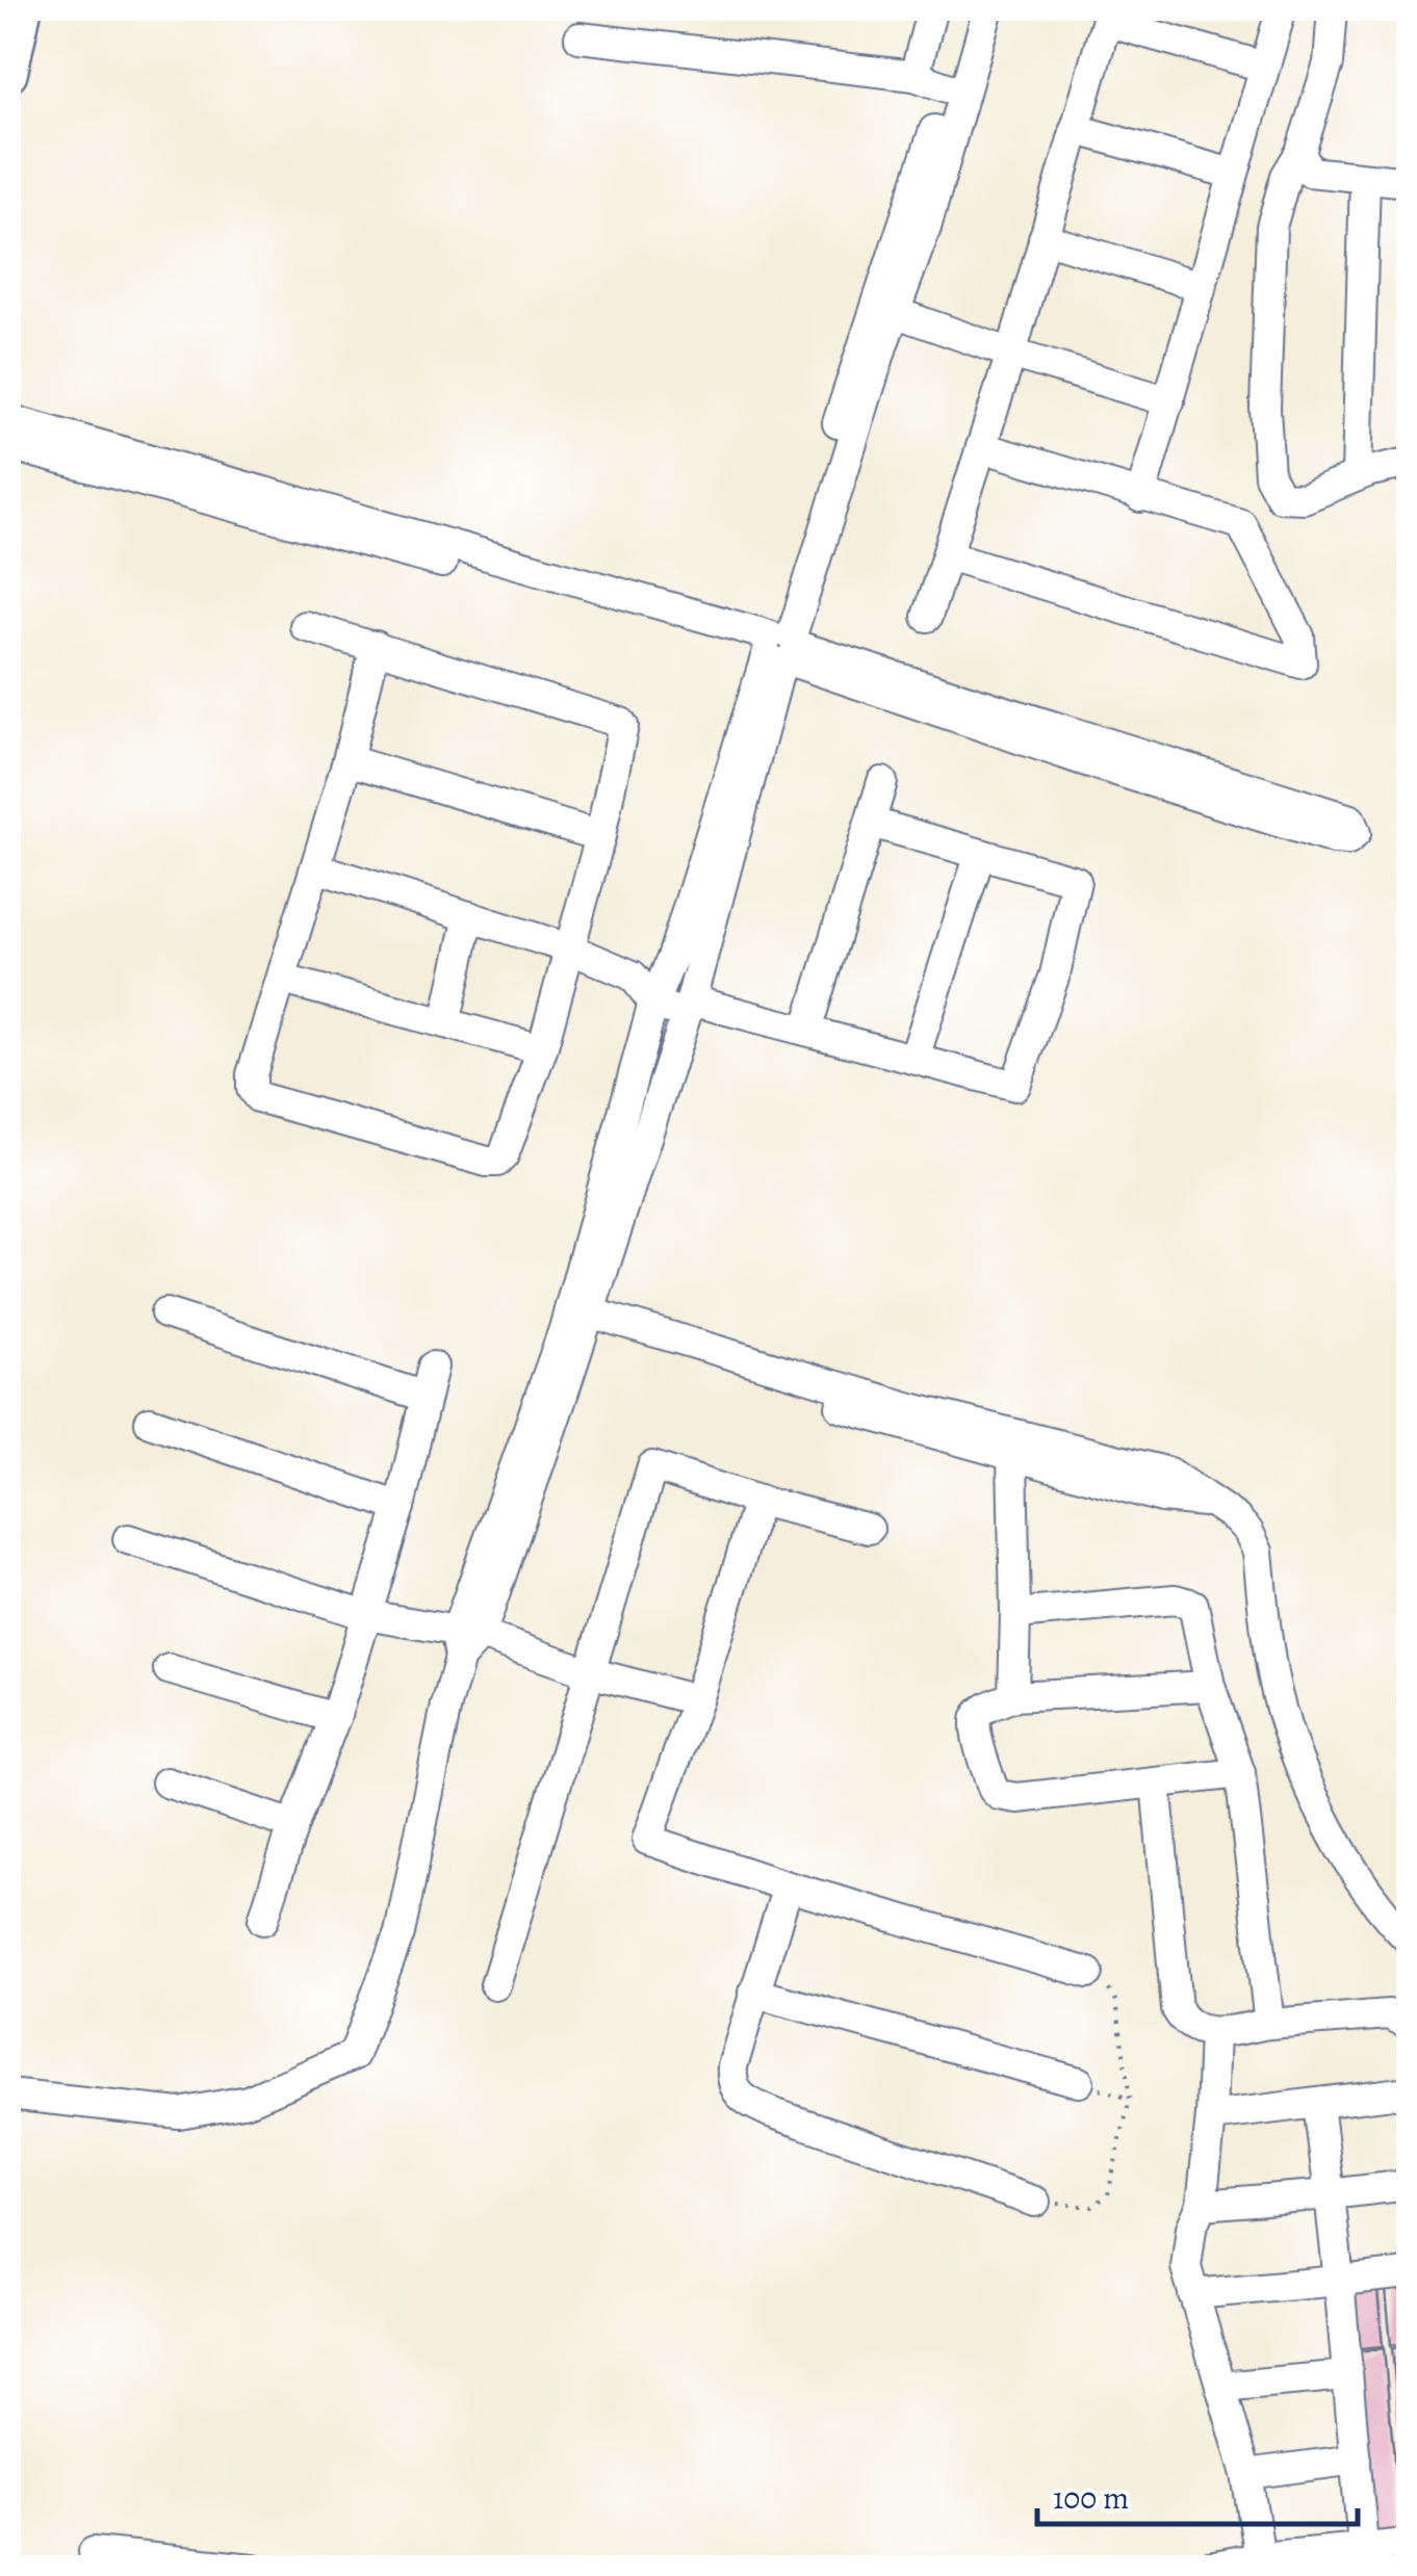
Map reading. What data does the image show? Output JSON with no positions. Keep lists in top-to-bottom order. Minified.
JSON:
{"scale_bar":"100 m"}
